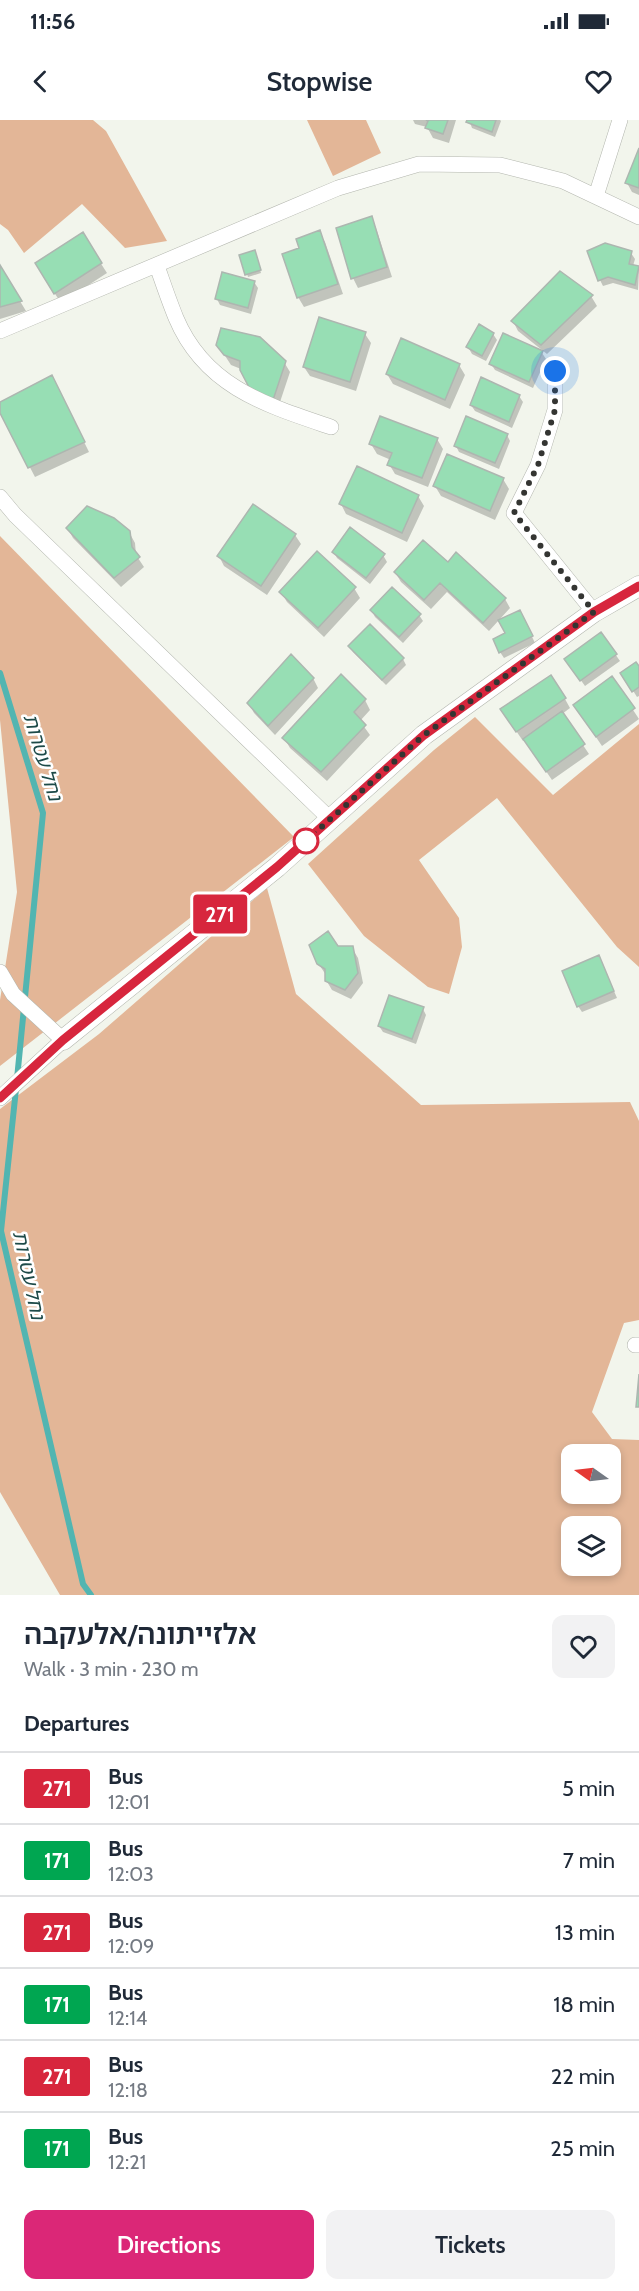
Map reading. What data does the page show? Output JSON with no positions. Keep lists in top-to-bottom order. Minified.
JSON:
{"water":["נחל עטרות"],"lines":["bus line 271"],"north":"left","page":{"status":"11:56","header":"Stopwise","on_map":"271","heading":[["אלזייתונה/אלעקבה","Walk · 3 min · 230 m"],"Departures"],"list":[{"mark":"271","name":"Bus","note":"12:01","value":"5 min"},{"mark":"171","name":"Bus","note":"12:03","value":"7 min"},{"mark":"271","name":"Bus","note":"12:09","value":"13 min"},{"mark":"171","name":"Bus","note":"12:14","value":"18 min"},{"mark":"271","name":"Bus","note":"12:18","value":"22 min"},{"mark":"171","name":"Bus","note":"12:21","value":"25 min"}],"buttons":["Directions","Tickets"]}}
